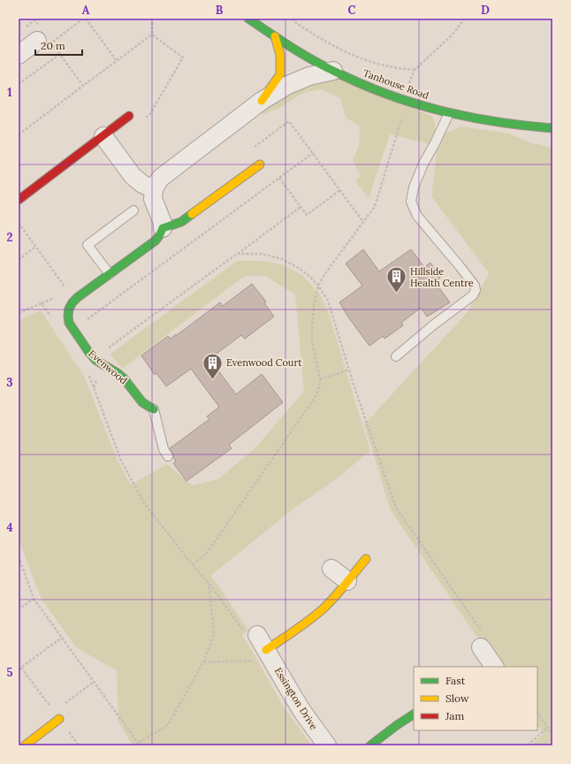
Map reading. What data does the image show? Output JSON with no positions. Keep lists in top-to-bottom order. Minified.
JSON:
{"streets":{"street":["Tanhouse Road","Evenwood","Essington Drive"]},"places":{"building":["Hillside Health Centre","Evenwood Court"]},"legend":["Fast","Slow","Jam"],"scale_bar":"20 m","grid":{"columns":["A","B","C","D"],"rows":["1","2","3","4","5"]}}
